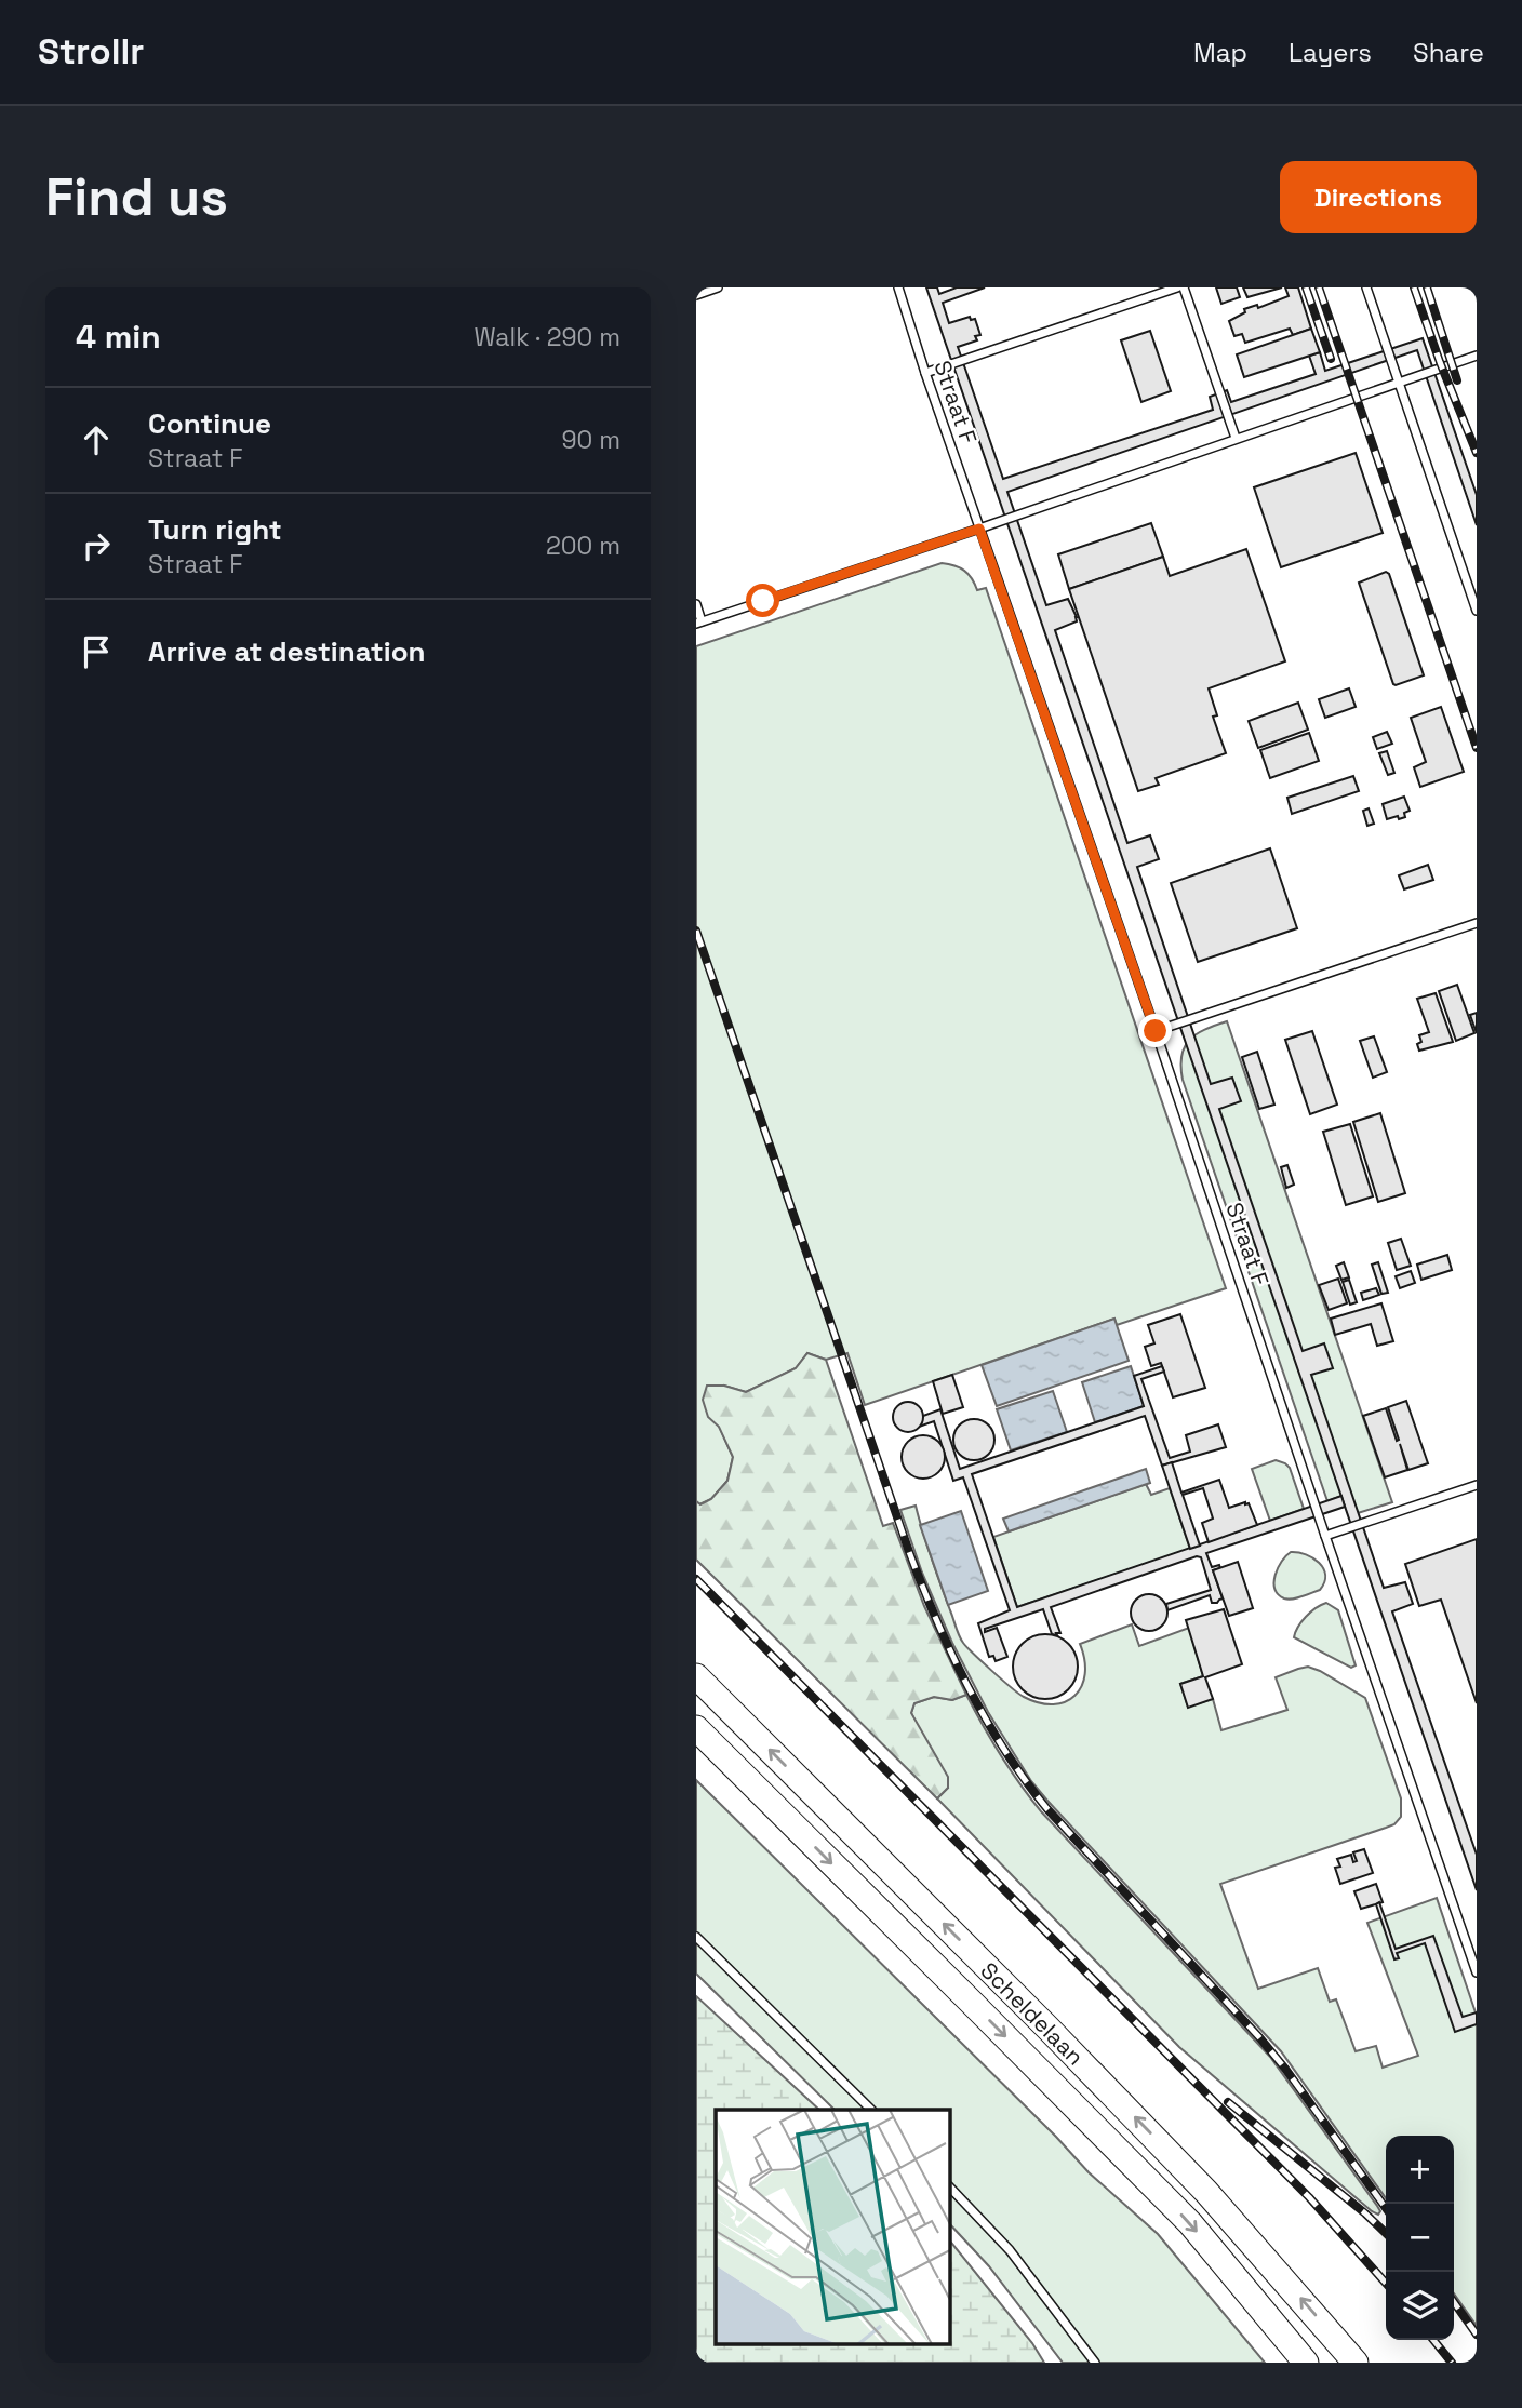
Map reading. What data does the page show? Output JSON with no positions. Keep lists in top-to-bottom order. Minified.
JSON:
{"streets":{"main road":["Scheldelaan"],"lane":["Straat F"]},"page":{"header":"Strollr","nav":["Map","Layers","Share"],"buttons":"Directions","title":"Find us","heading":["4 min","Walk · 290 m"],"list":[["Continue","Straat F","90 m"],["Turn right","Straat F","200 m"],"Arrive at destination"],"map_buttons":["+","−"]}}
